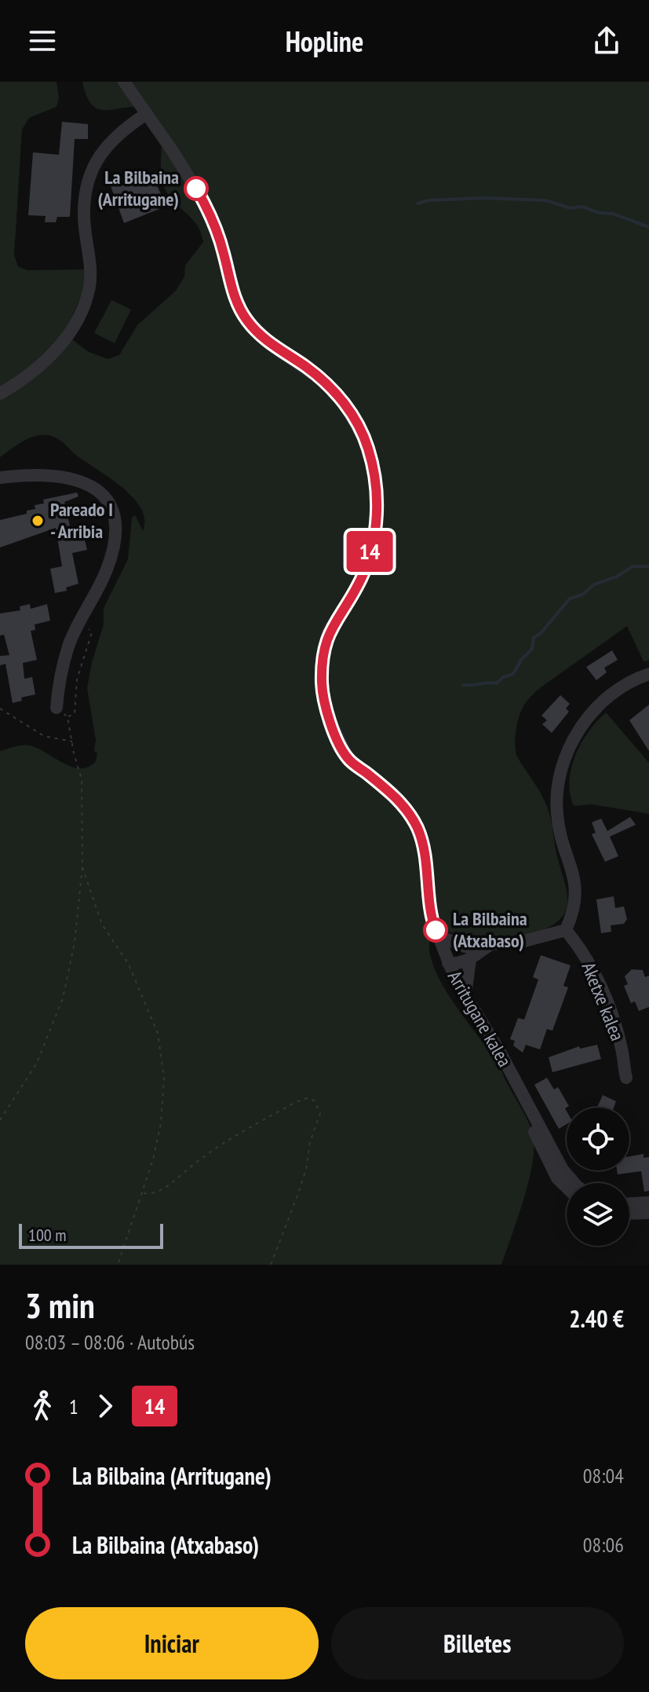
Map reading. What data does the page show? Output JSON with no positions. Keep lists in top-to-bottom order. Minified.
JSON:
{"streets":{"street":["Aketxe kalea","Arritugane kalea"]},"places":["La Bilbaina (Arritugane)","Pareado I - Arribia","La Bilbaina (Atxabaso)"],"lines":["bus line 14"],"scale_bar":"100 m","page":{"header":"Hopline","on_map":"14","scale":"100 m","heading":["3 min","08:03 – 08:06 · Autobús","2.40 €"],"legs":["1","14"],"list":[{"name":"La Bilbaina (Arritugane)","value":"08:04"},{"name":"La Bilbaina (Atxabaso)","value":"08:06"}],"buttons":["Iniciar","Billetes"]}}
